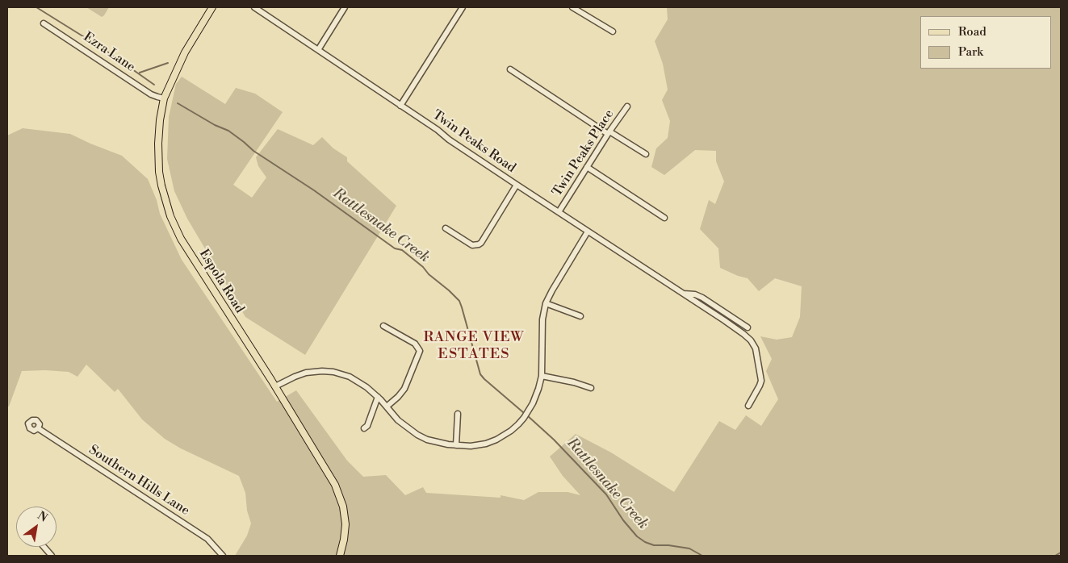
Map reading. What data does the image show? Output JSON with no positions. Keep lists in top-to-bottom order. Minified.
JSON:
{"streets":{"main road":["Espola Road"],"street":["Ezra Lane","Twin Peaks Road","Twin Peaks Place","Southern Hills Lane"]},"crossings":[["Ezra Lane","Espola Road"],["Twin Peaks Road","Twin Peaks Place"]],"districts":["RANGE VIEW ESTATES"],"water":["Rattlesnake Creek"],"legend":["Road","Park"],"north":"top right"}
